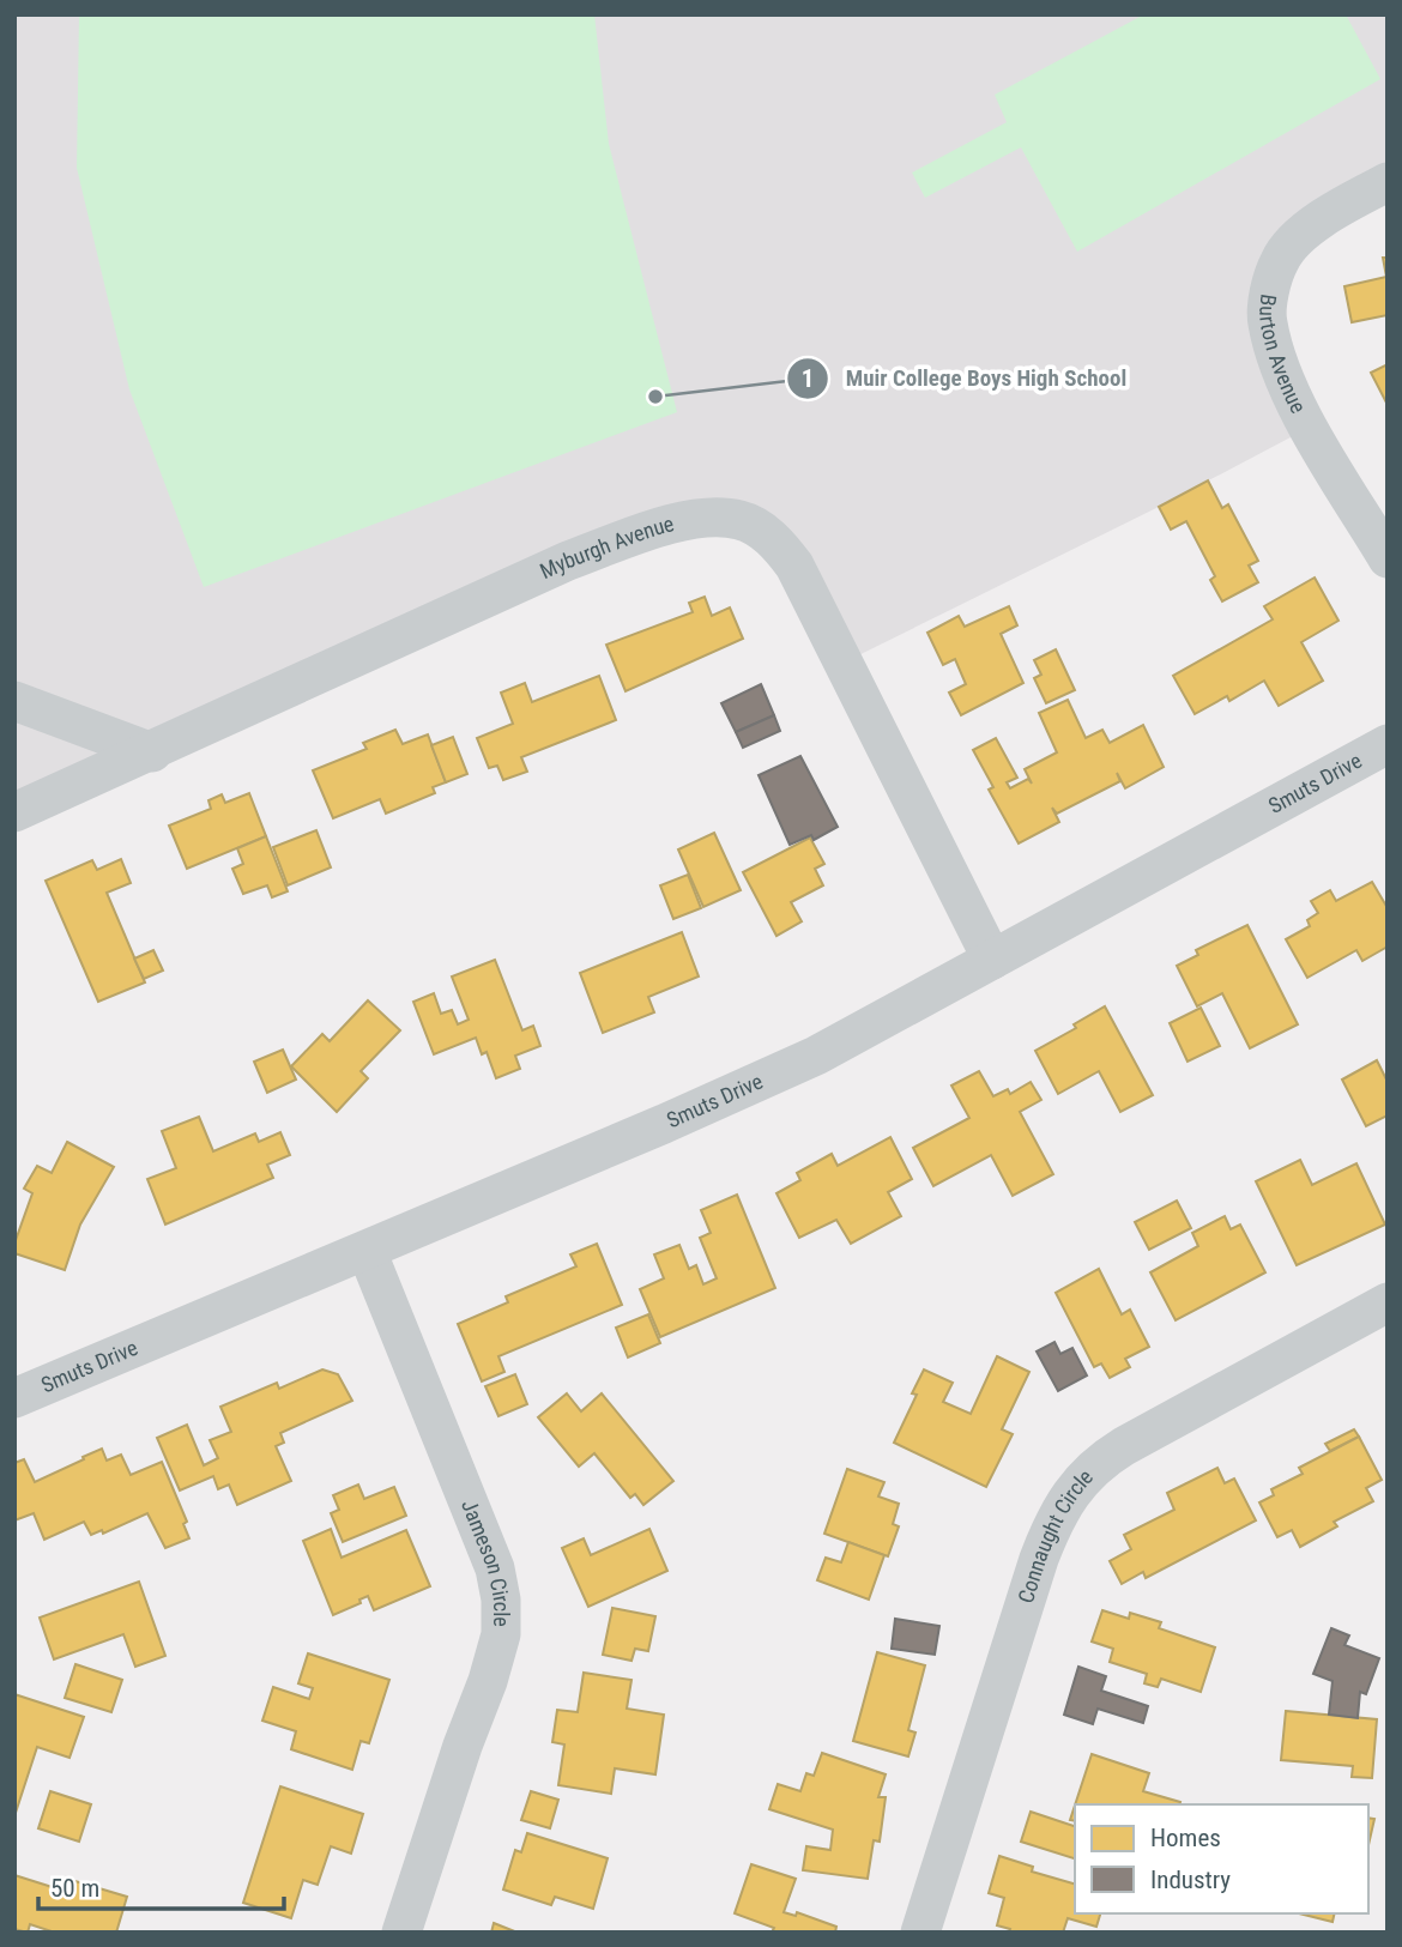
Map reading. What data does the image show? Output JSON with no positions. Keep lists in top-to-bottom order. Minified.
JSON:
{"streets":{"street":["Burton Avenue","Myburgh Avenue","Smuts Drive","Connaught Circle","Jameson Circle"]},"crossings":[["Myburgh Avenue","Smuts Drive"],["Smuts Drive","Jameson Circle"]],"places":["Muir College Boys High School"],"legend":["Homes","Industry"],"scale_bar":"50 m"}
